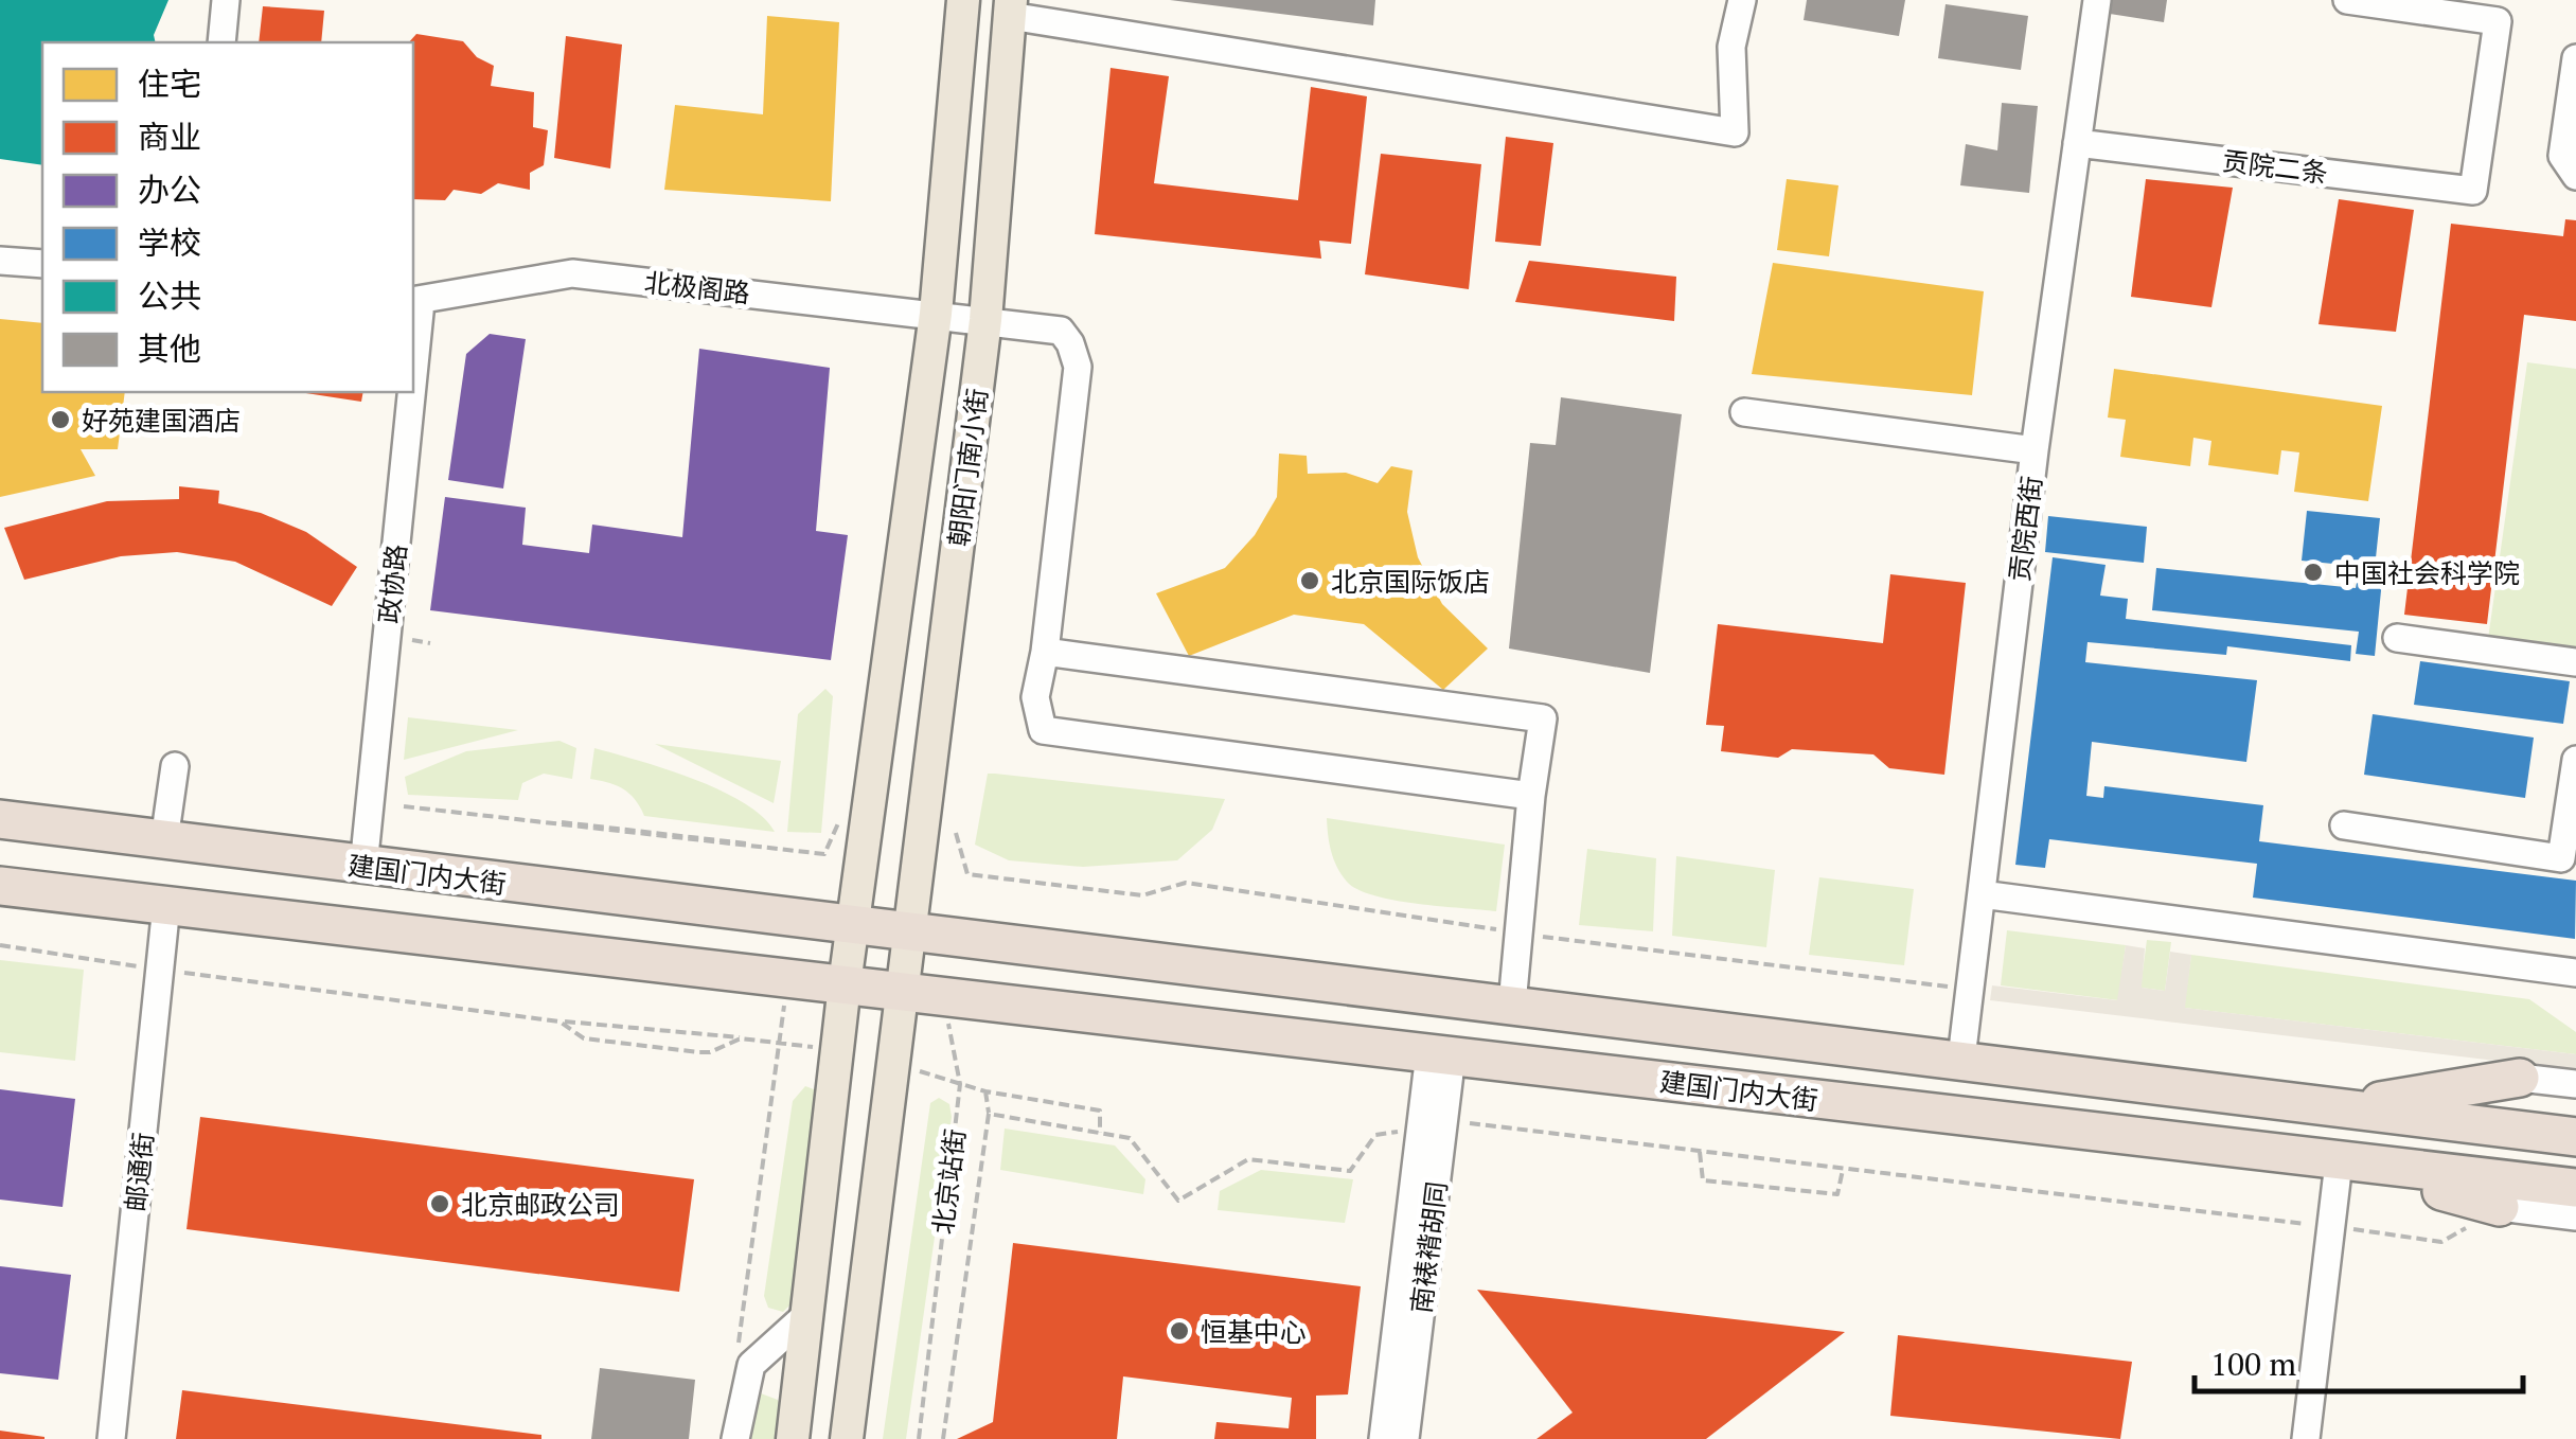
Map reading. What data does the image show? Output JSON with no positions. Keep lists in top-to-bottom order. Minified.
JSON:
{"streets":{"highway":["建国门内大街"],"main road":["朝阳门南小街"],"street":["贡院二条","北极阁路","贡院西街","政协路","邮通街","南裱褙胡同"],"path":["北京站街"]},"crossings":[["贡院二条","贡院西街"],["北极阁路","朝阳门南小街"],["朝阳门南小街","建国门内大街"],["政协路","建国门内大街"],["建国门内大街","北京站街"]],"places":["好苑建国酒店","中国社会科学院","北京国际饭店","北京邮政公司","恒基中心"],"legend":["住宅","商业","办公","学校","公共","其他"],"scale_bar":"100 m"}
